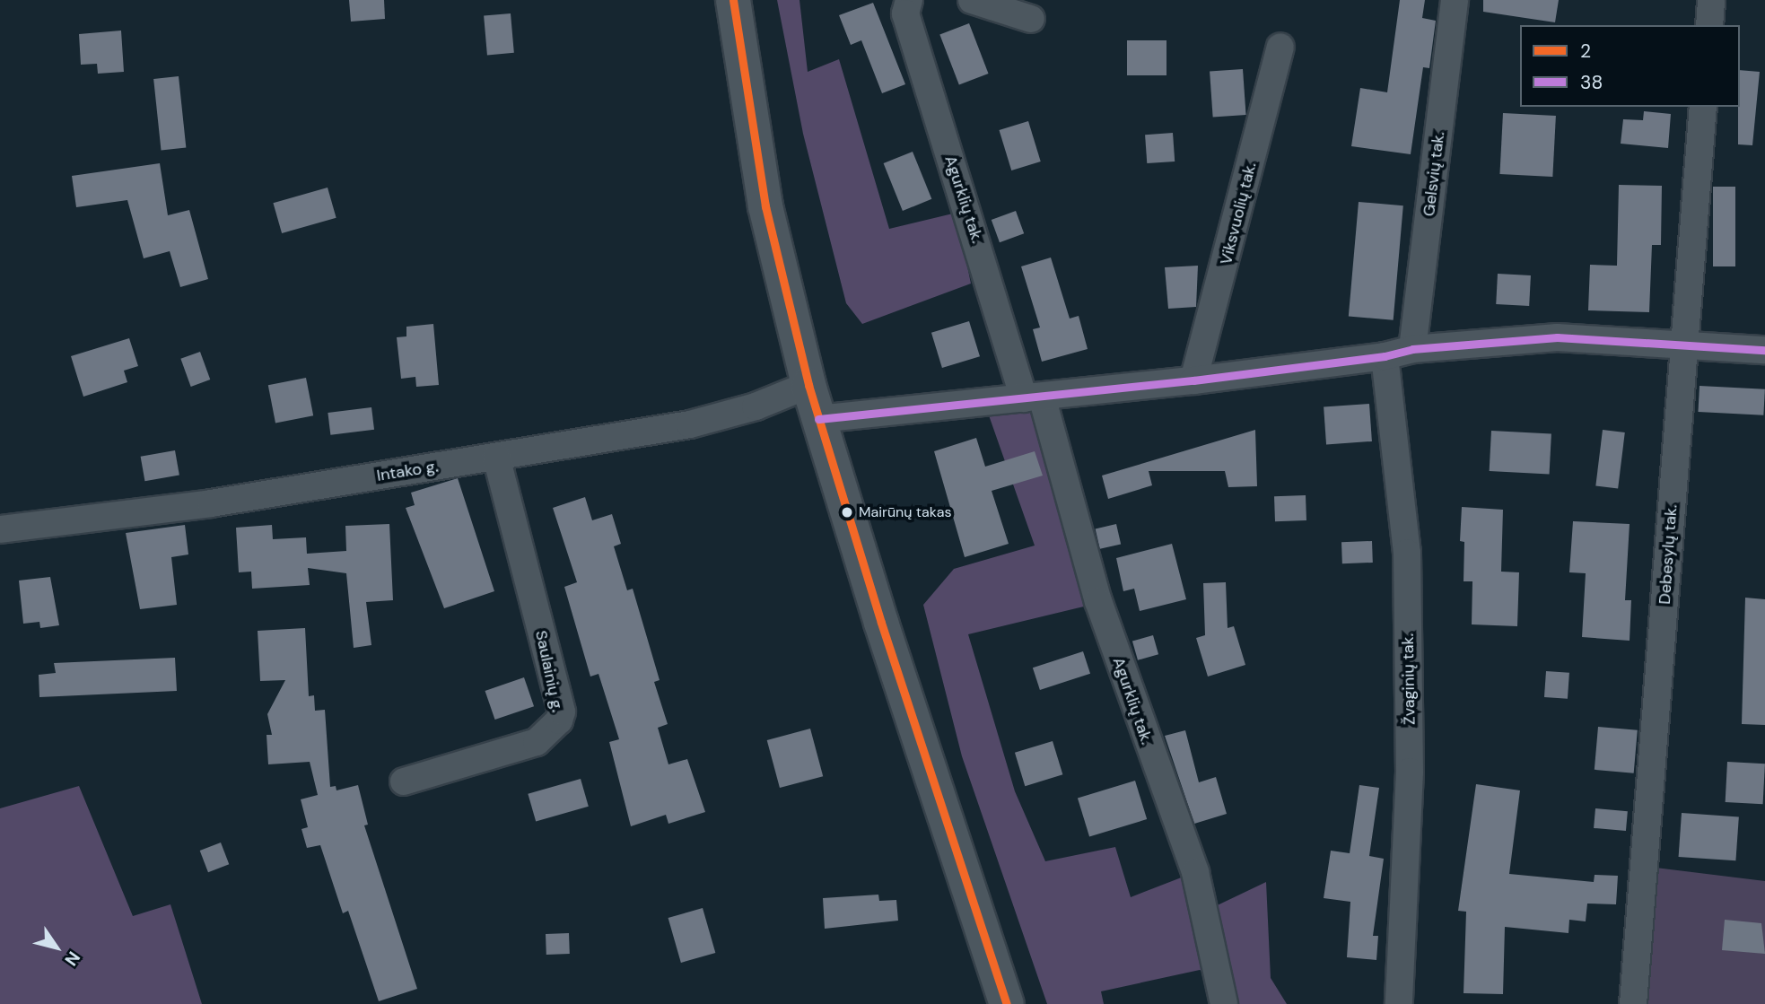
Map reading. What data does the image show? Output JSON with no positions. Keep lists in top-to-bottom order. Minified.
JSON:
{"streets":{"street":["Gelsvių tak.","Agurklių tak.","Viksvuolių tak.","Intako g.","Debesylų tak.","Saulainių g.","Žvaginių tak."]},"crossings":[["Intako g.","Saulainių g."]],"places":["Mairūnų takas"],"lines":["transit line 2","transit line 38"],"legend":["2","38"],"north":"bottom right"}
